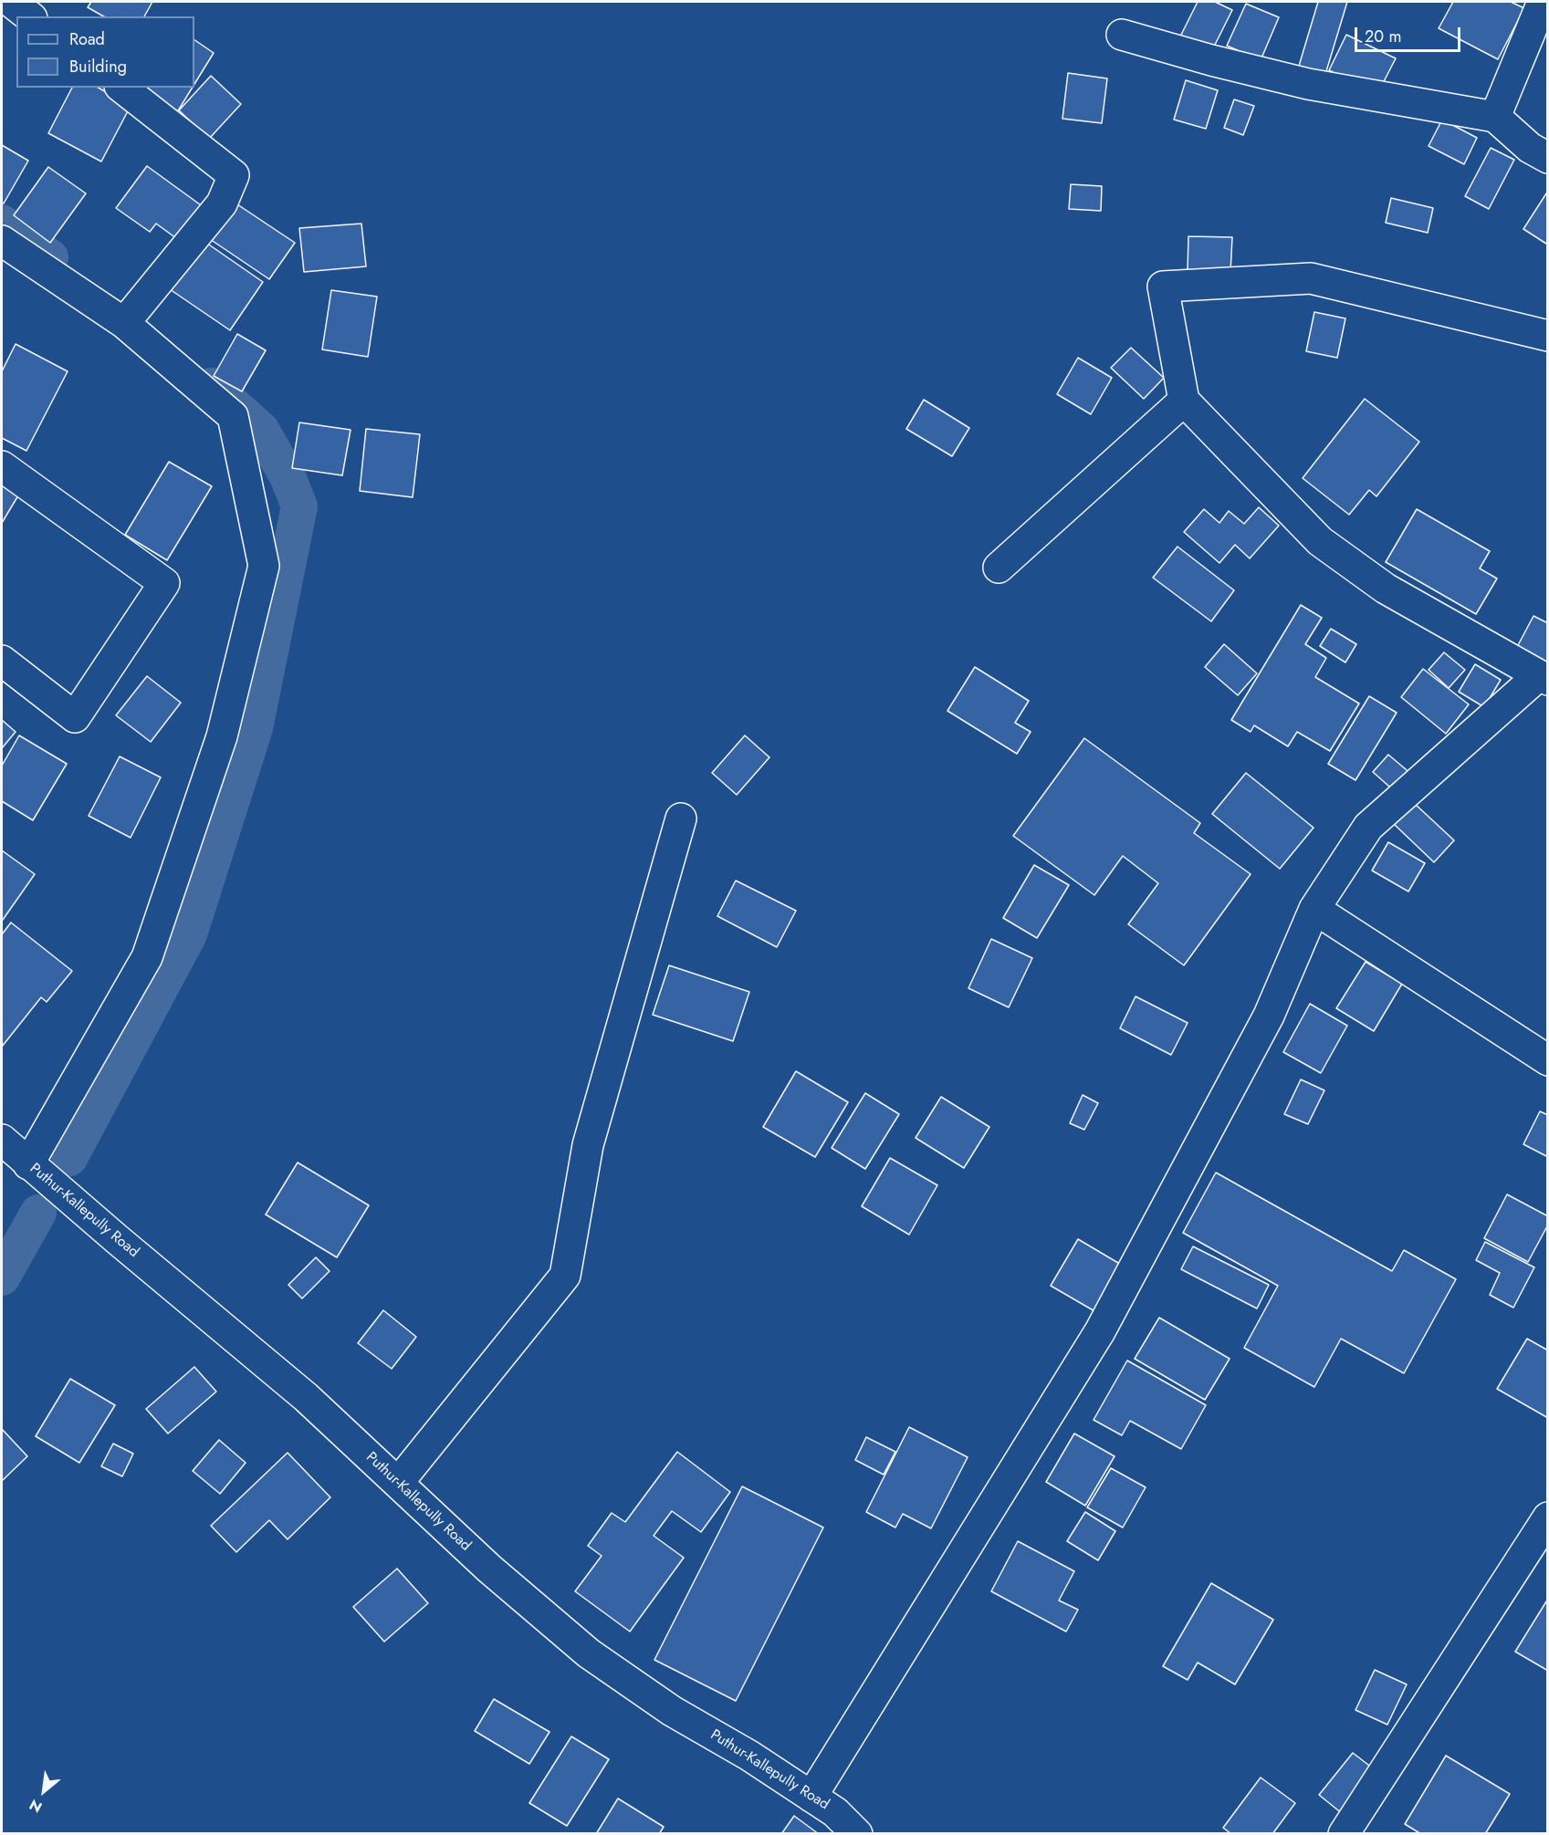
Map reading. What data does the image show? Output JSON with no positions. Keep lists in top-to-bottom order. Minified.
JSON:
{"streets":{"street":["Puthur-Kallepully Road"]},"legend":["Road","Building"],"scale_bar":"20 m","north":"bottom left"}
